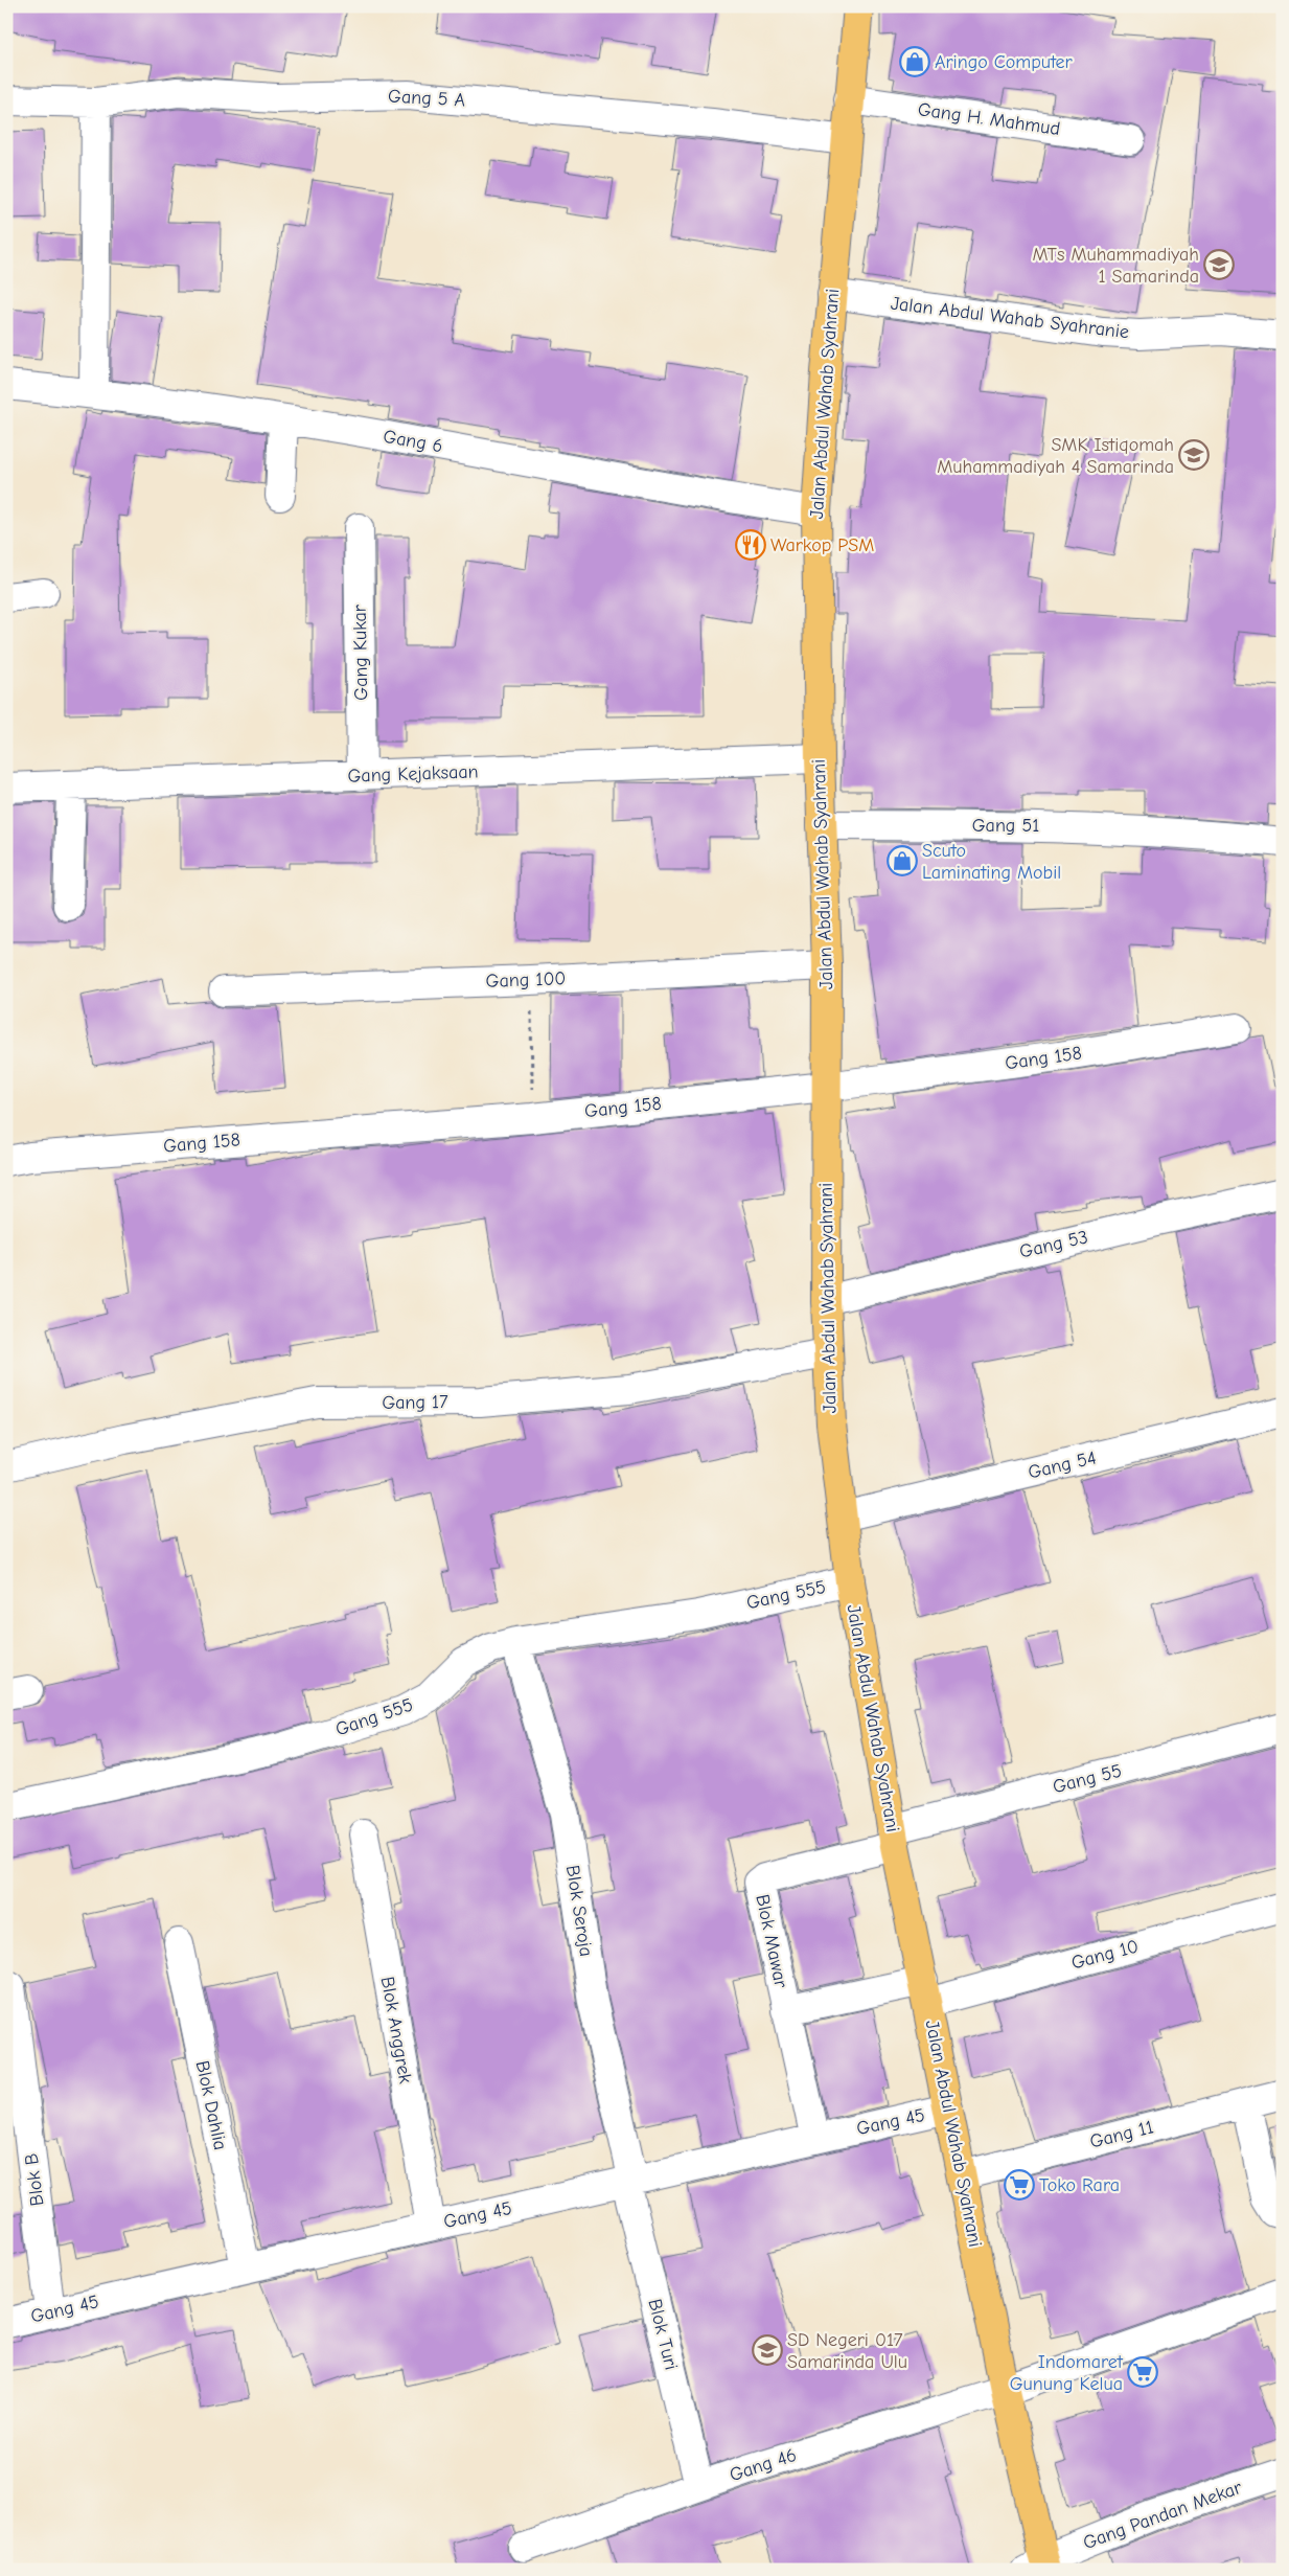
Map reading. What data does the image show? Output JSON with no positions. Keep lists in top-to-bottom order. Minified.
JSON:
{"streets":{"highway":["Jalan Abdul Wahab Syahrani"],"street":["Gang 5 A","Gang H. Mahmud","Jalan Abdul Wahab Syahranie","Gang 6","Gang Kukar","Gang Kejaksaan","Gang 51","Gang 100","Gang 158","Gang 53","Gang 17","Gang 54","Gang 555","Gang 55","Blok Seroja","Blok Mawar","Gang 10","Blok Anggrek","Blok Dahlia","Gang 45","Gang 11","Blok B","Blok Turi","Gang 46","Gang Pandan Mekar"]},"crossings":[["Gang 5 A","Jalan Abdul Wahab Syahrani"],["Gang H. Mahmud","Jalan Abdul Wahab Syahrani"],["Jalan Abdul Wahab Syahranie","Jalan Abdul Wahab Syahrani"],["Jalan Abdul Wahab Syahrani","Gang 6"],["Jalan Abdul Wahab Syahrani","Gang Kejaksaan"],["Jalan Abdul Wahab Syahrani","Gang 51"],["Jalan Abdul Wahab Syahrani","Gang 100"],["Jalan Abdul Wahab Syahrani","Gang 158"],["Jalan Abdul Wahab Syahrani","Gang 53"],["Jalan Abdul Wahab Syahrani","Gang 17"],["Jalan Abdul Wahab Syahrani","Gang 54"],["Jalan Abdul Wahab Syahrani","Gang 555"],["Jalan Abdul Wahab Syahrani","Gang 55"],["Jalan Abdul Wahab Syahrani","Blok Mawar"],["Jalan Abdul Wahab Syahrani","Gang 10"],["Jalan Abdul Wahab Syahrani","Gang 45"],["Jalan Abdul Wahab Syahrani","Gang 11"],["Jalan Abdul Wahab Syahrani","Gang 46"],["Jalan Abdul Wahab Syahrani","Gang Pandan Mekar"],["Gang Kukar","Gang Kejaksaan"],["Gang 555","Blok Seroja"],["Gang 55","Blok Mawar"],["Blok Seroja","Gang 45"],["Blok Seroja","Blok Turi"],["Blok Mawar","Gang 10"],["Blok Mawar","Gang 45"],["Blok Anggrek","Gang 45"],["Blok Dahlia","Gang 45"],["Gang 45","Blok B"],["Gang 45","Blok Turi"],["Blok Turi","Gang 46"]],"places":{"shop":["Aringo Computer","Scuto Laminating Mobil"],"school or university":["MTs Muhammadiyah 1 Samarinda","SMK Istiqomah Muhammadiyah 4 Samarinda","SD Negeri 017 Samarinda Ulu"],"restaurant":["Warkop PSM"],"supermarket":["Toko Rara","Indomaret Gunung Kelua"]}}
